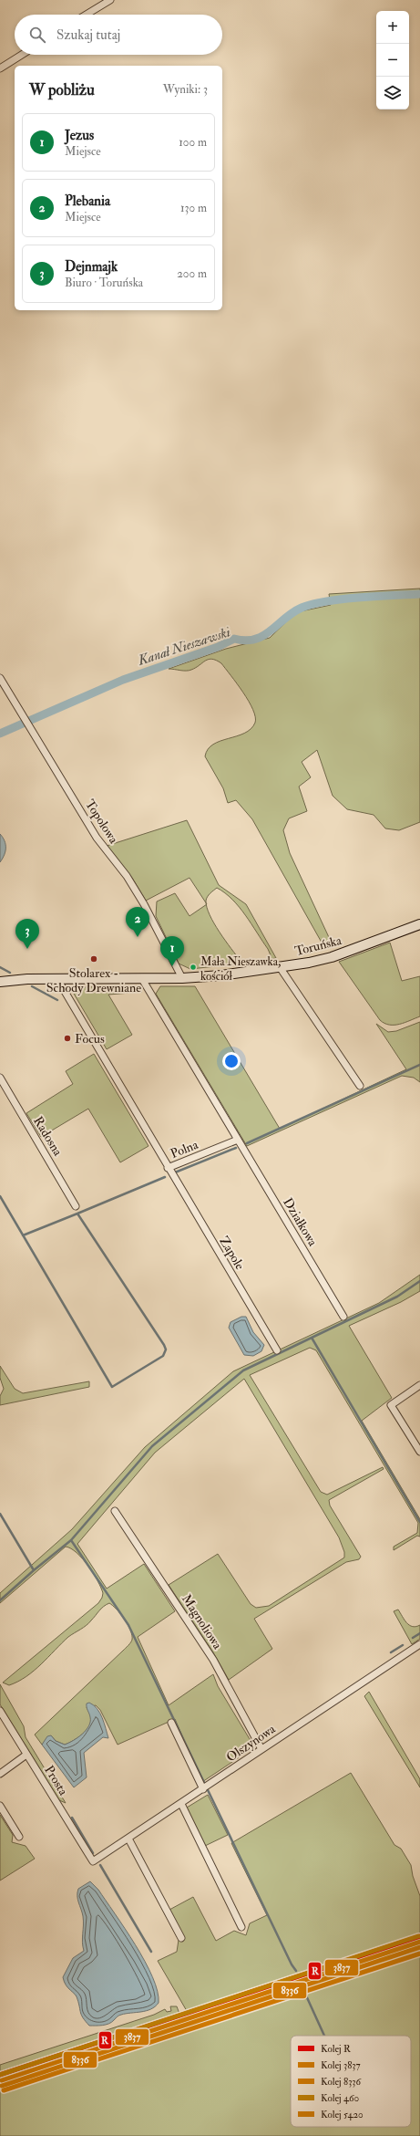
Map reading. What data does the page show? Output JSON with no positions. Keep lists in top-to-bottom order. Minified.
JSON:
{"streets":{"main road":["Toruńska"],"street":["Topolowa","Radosna","Polna","Działkowa","Zapole","Magnoliowa","Olszynowa","Prosta"]},"crossings":[["Topolowa","Toruńska"],["Toruńska","Polna"],["Polna","Działkowa"],["Polna","Zapole"],["Magnoliowa","Olszynowa"],["Olszynowa","Prosta"]],"water":["Kanał Nieszawski"],"places":["Stolarex - Schody Drewniane","Mała Nieszawka, kościół","Focus"],"lines":["rail line R","rail line 460","rail line 3837","rail line 8336","rail line 5420"],"legend":["Kolej R","Kolej 3837","Kolej 8336","Kolej 460","Kolej 5420"],"page":{"map_buttons":["+","−"],"search":"Szukaj tutaj","heading":["W pobliżu","Wyniki: 3"],"list":[{"mark":"1","name":"Jezus","note":"Miejsce","value":"100 m"},{"mark":"2","name":"Plebania","note":"Miejsce","value":"130 m"},{"mark":"3","name":"Dejnmajk","note":"Biuro · Toruńska","value":"200 m"}],"pins":["2","3","1"]}}
